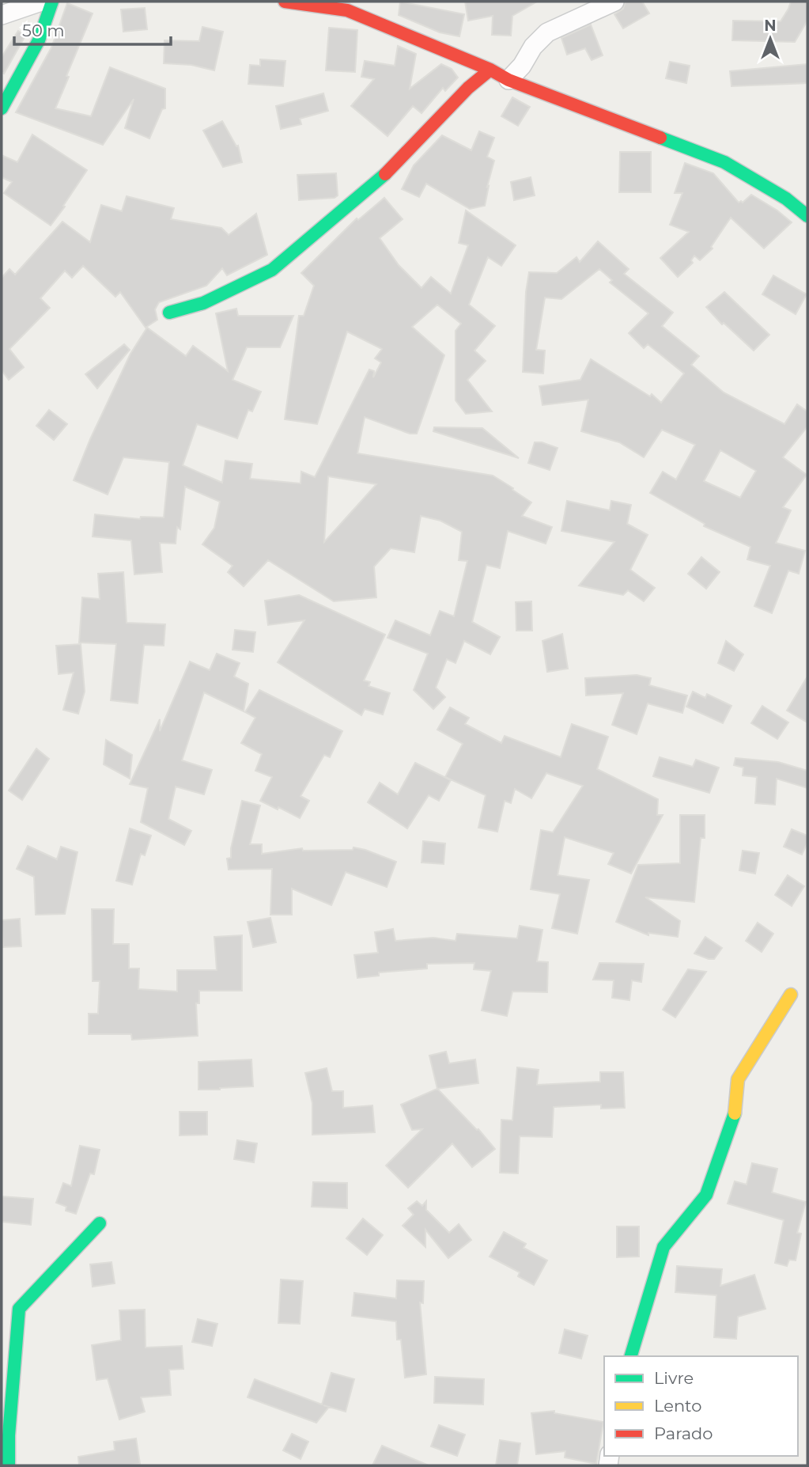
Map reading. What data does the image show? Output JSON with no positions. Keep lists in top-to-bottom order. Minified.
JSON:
{"legend":["Livre","Lento","Parado"],"scale_bar":"50 m","north":"top"}
